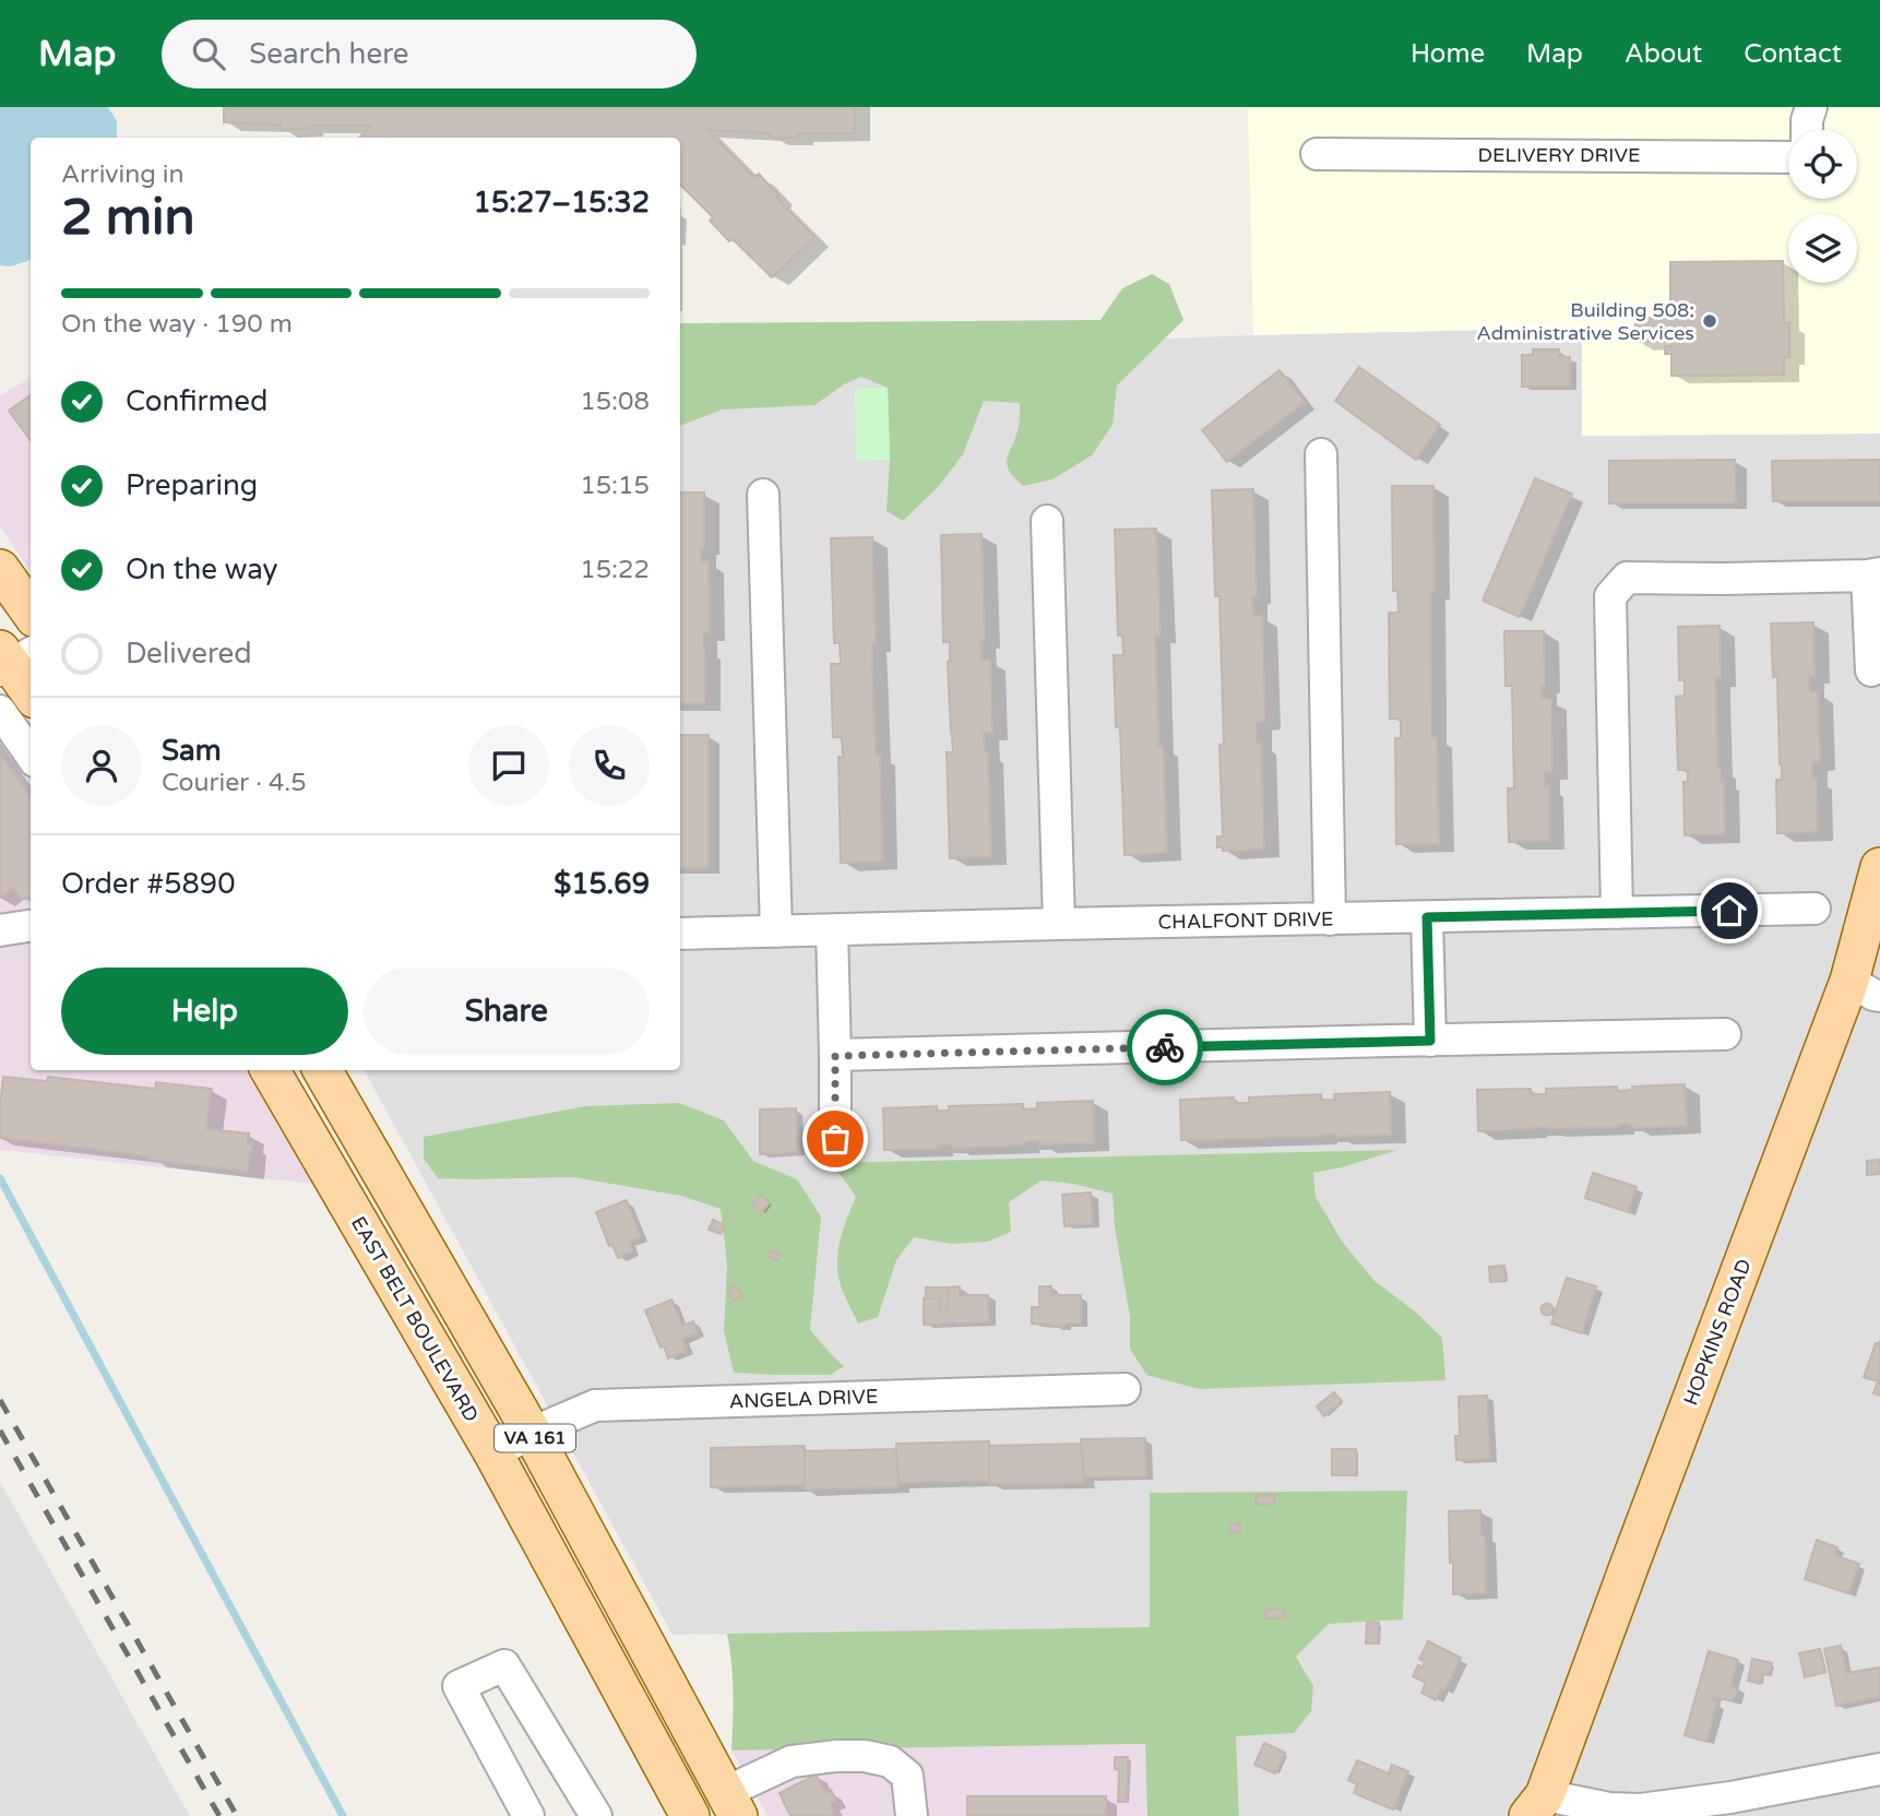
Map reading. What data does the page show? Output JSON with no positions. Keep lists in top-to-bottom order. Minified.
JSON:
{"streets":{"main road":["EAST BELT BOULEVARD","HOPKINS ROAD","VA 161"],"street":["DELIVERY DRIVE","CHALFONT DRIVE","ANGELA DRIVE"]},"crossings":[["EAST BELT BOULEVARD","ANGELA DRIVE"],["ANGELA DRIVE","VA 161"]],"places":["Building 508: Administrative Services"],"page":{"header":"Map","search":"Search here","nav":["Home","Map","About","Contact"],"heading":["2 min","Arriving in","15:27–15:32"],"panel":["Sam","Courier · 4.5","Order #5890","$15.69"],"bar":"On the way · 190 m","list":[["Confirmed","15:08"],["Preparing","15:15"],["On the way","15:22"],"Delivered"],"buttons":["Help","Share"]}}
